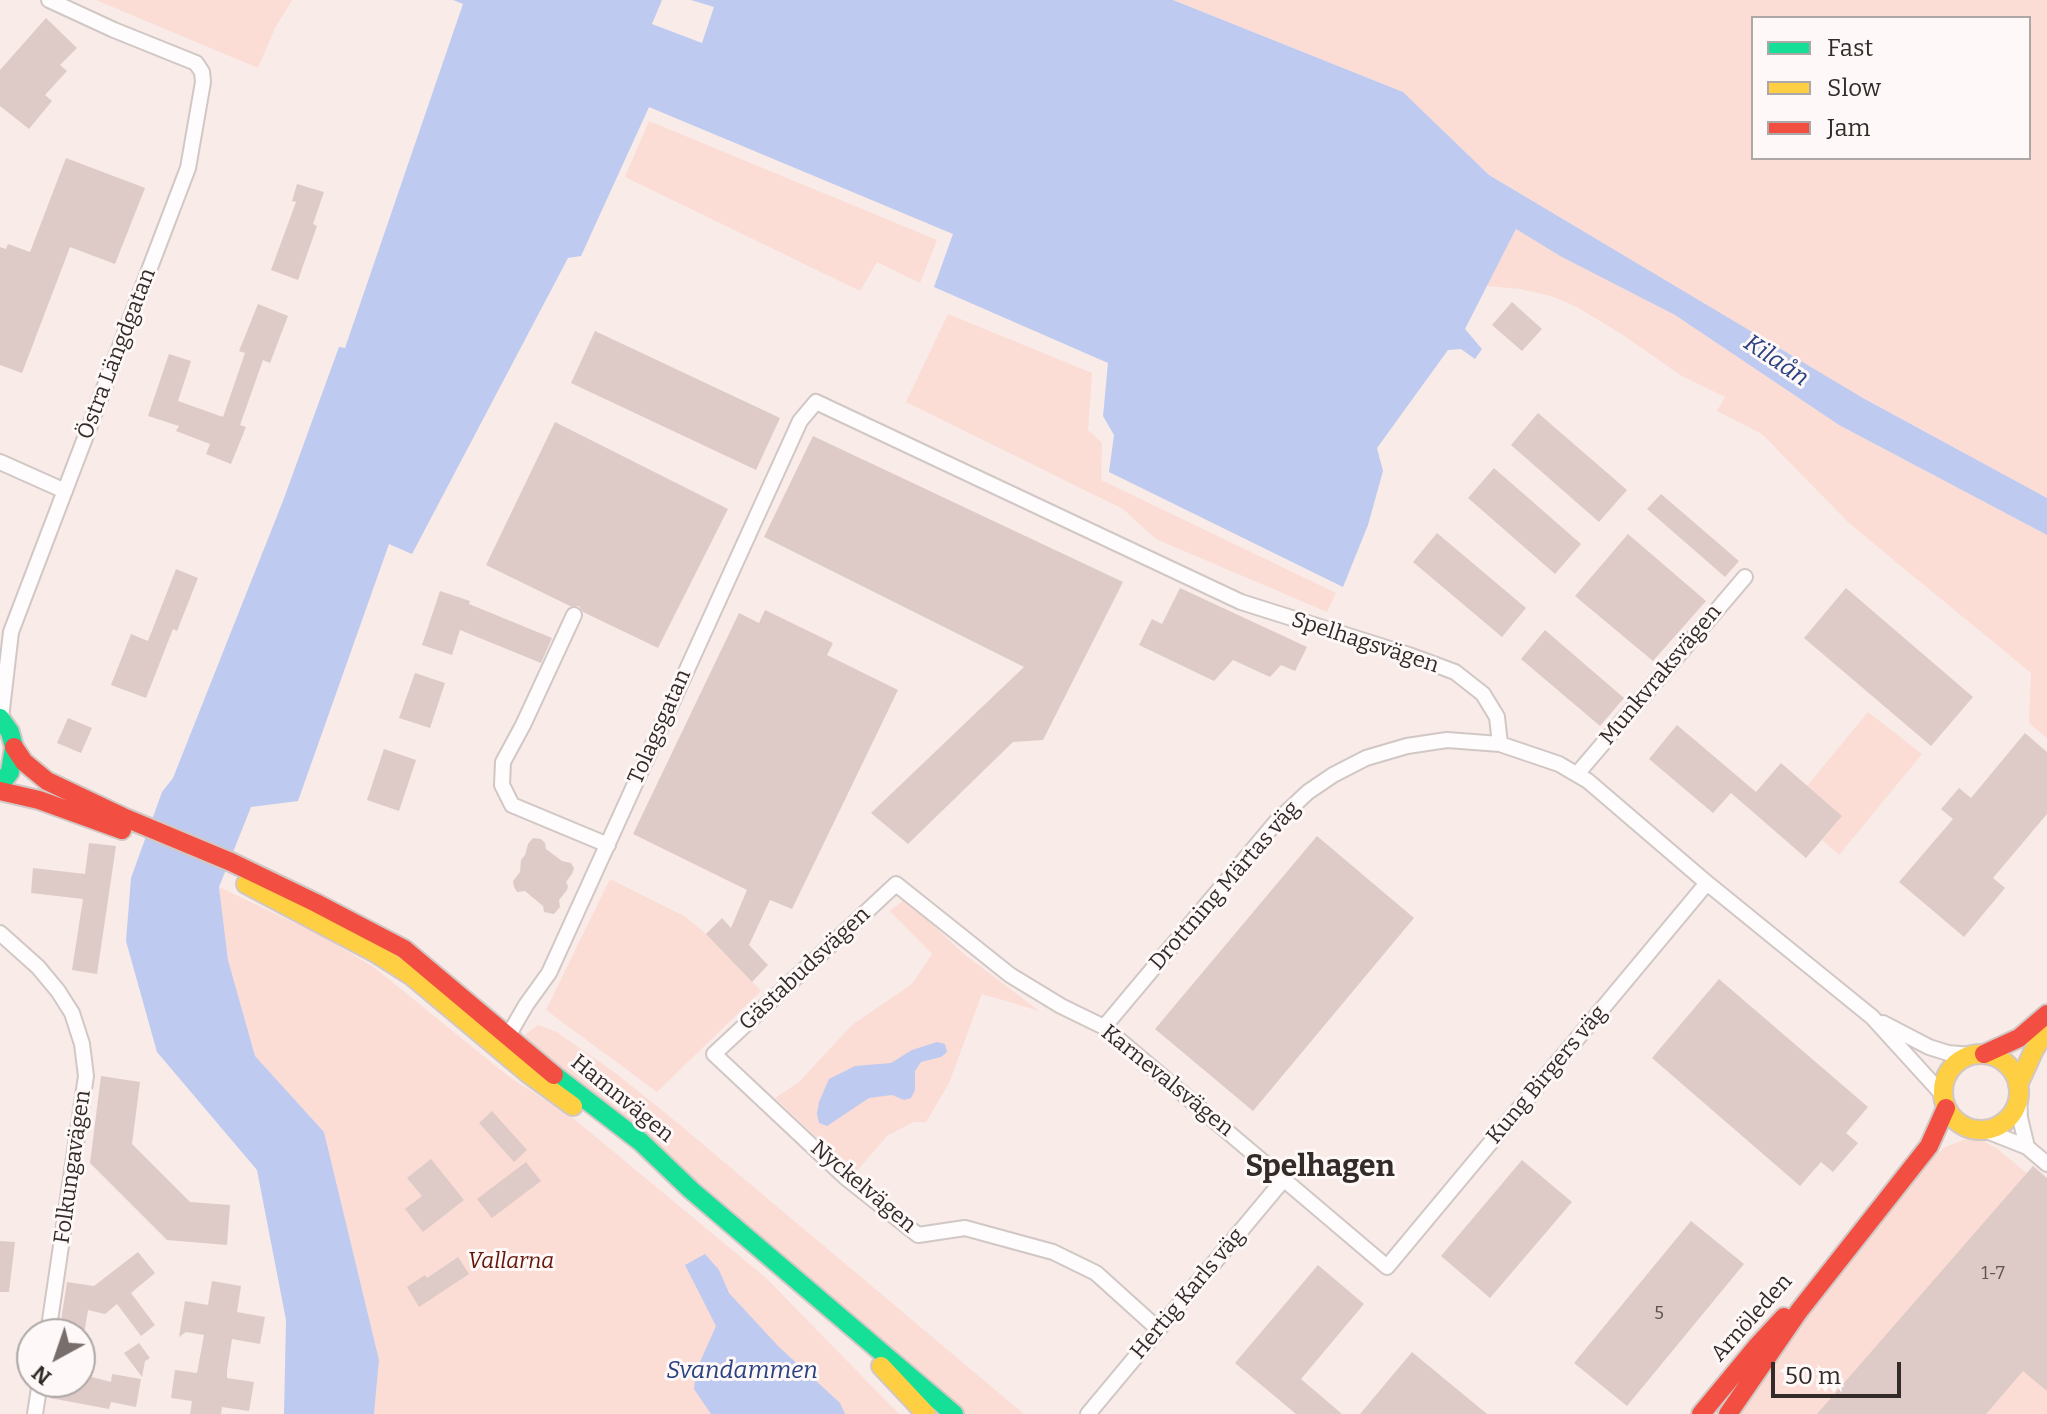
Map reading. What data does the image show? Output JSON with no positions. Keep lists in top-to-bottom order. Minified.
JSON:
{"streets":{"main road":["Hamnvägen","Arnöleden"],"street":["Östra Längdgatan","Spelhagsvägen","Munkvraksvägen","Tolagsgatan","Drottning Märtas väg","Gästabudsvägen","Kung Birgers väg","Karnevalsvägen","Folkungavägen","Nyckelvägen","Hertig Karls väg"]},"crossings":[["Spelhagsvägen","Tolagsgatan"],["Spelhagsvägen","Drottning Märtas väg"],["Tolagsgatan","Hamnvägen"],["Drottning Märtas väg","Karnevalsvägen"],["Gästabudsvägen","Karnevalsvägen"],["Gästabudsvägen","Nyckelvägen"],["Kung Birgers väg","Karnevalsvägen"],["Karnevalsvägen","Hertig Karls väg"],["Nyckelvägen","Hertig Karls väg"]],"districts":["Spelhagen"],"water":["Kilaån","Svandammen"],"parks":["Vallarna"],"house_numbers":["1-7","5"],"legend":["Fast","Slow","Jam"],"scale_bar":"50 m","north":"bottom left"}
